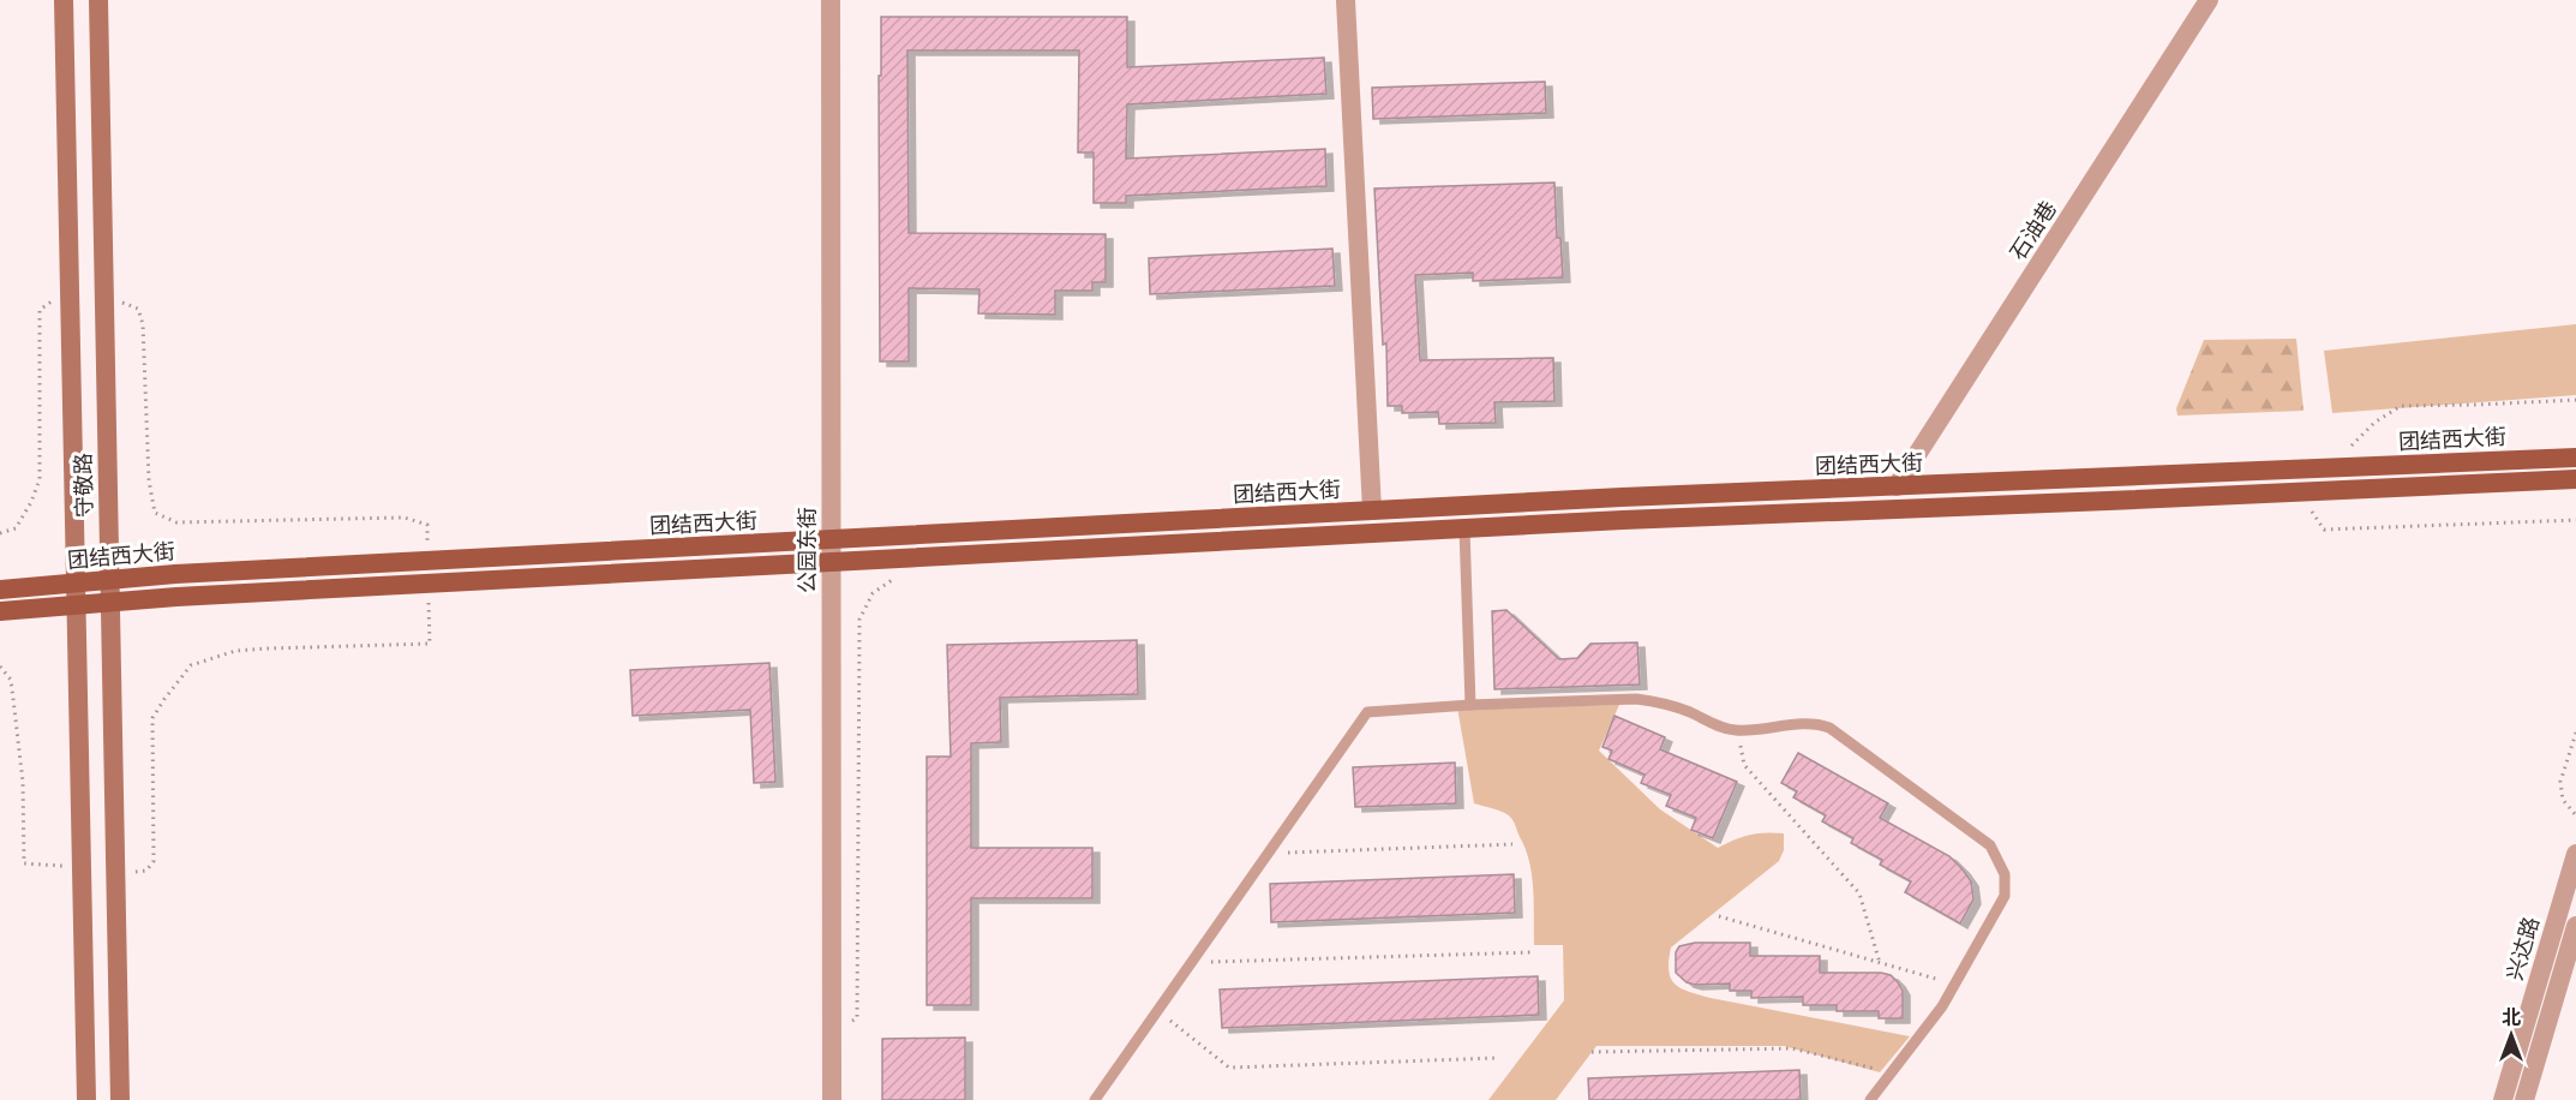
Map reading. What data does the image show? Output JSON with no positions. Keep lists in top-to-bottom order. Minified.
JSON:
{"streets":{"main road":["团结西大街","守敬路"],"street":["石油巷","公园东街","兴达路"]},"crossings":[["石油巷","团结西大街"],["团结西大街","守敬路"],["团结西大街","公园东街"]],"north":"top"}
